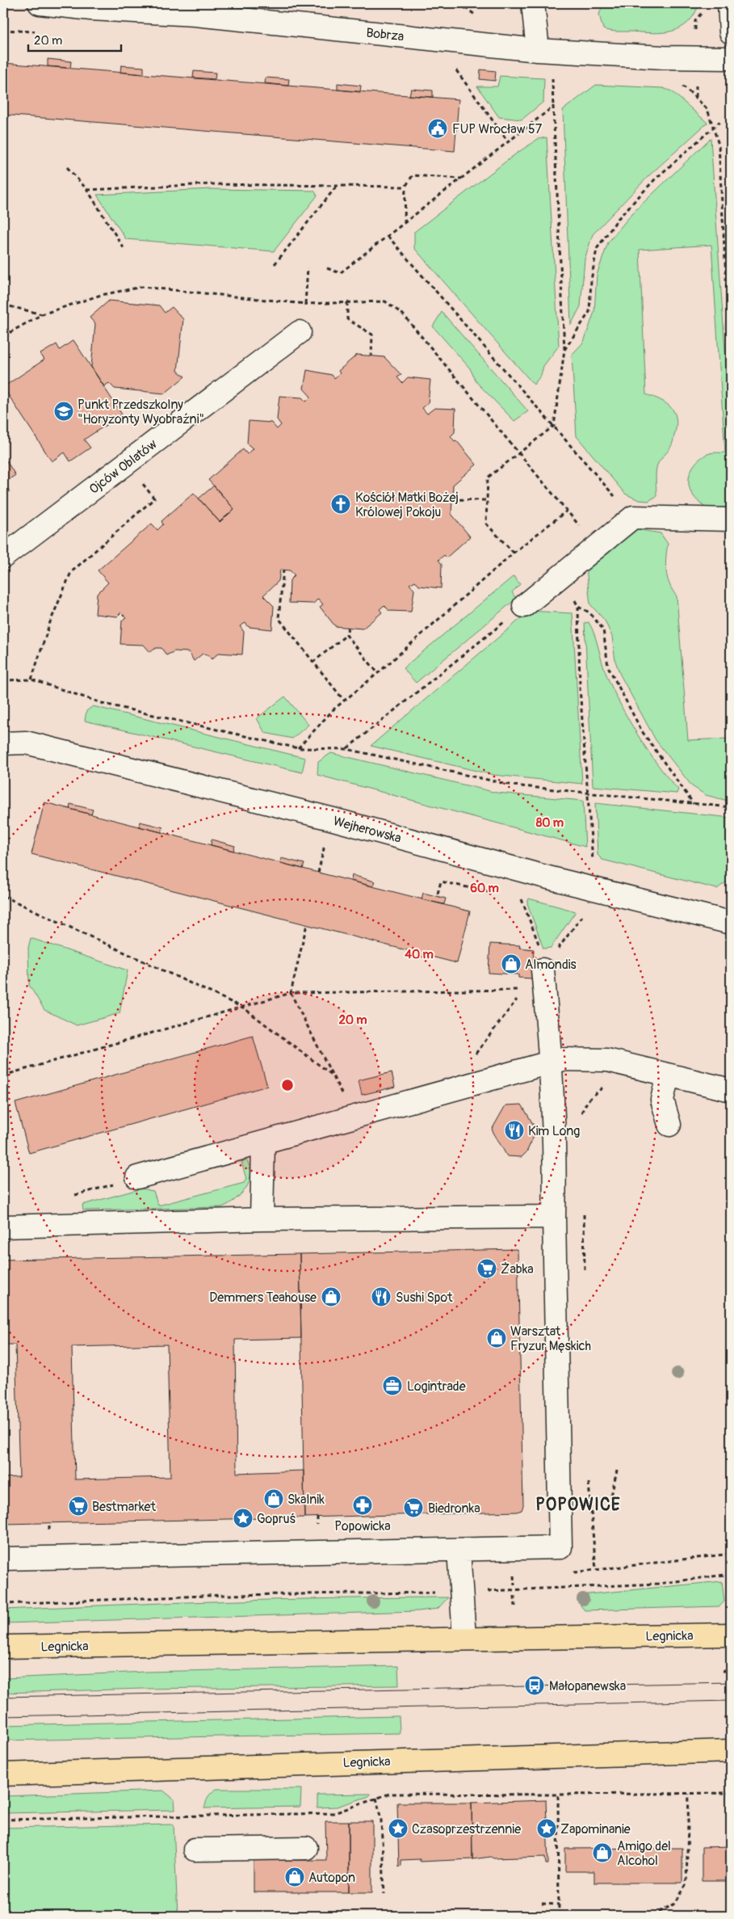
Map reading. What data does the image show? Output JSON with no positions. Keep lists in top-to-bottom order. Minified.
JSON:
{"streets":{"main road":["Legnicka"],"street":["Bobrza","Ojców Oblatów","Wejherowska"]},"districts":["POPOWICE"],"places":{"public building":["FUP Wrocław 57"],"school or university":["Punkt Przedszkolny \"Horyzonty Wyobraźni\""],"church":["Kościół Matki Bożej Królowej Pokoju"],"shop":["Almondis","Demmers Teahouse","Warsztat Fryzur Męskich","Skalnik","Amigo del Alcohol","Autopon"],"restaurant":["Kim Long","Sushi Spot"],"supermarket":["Żabka","Bestmarket","Biedronka"],"office":["Logintrade"],"pharmacy":["Popowicka"],"place":["Gopruś","Czasoprzestrzennie","Zapominanie"],"bus stop":["Małopanewska"]},"scale_bar":"20 m","rings":["80 m","60 m","40 m","20 m"]}
